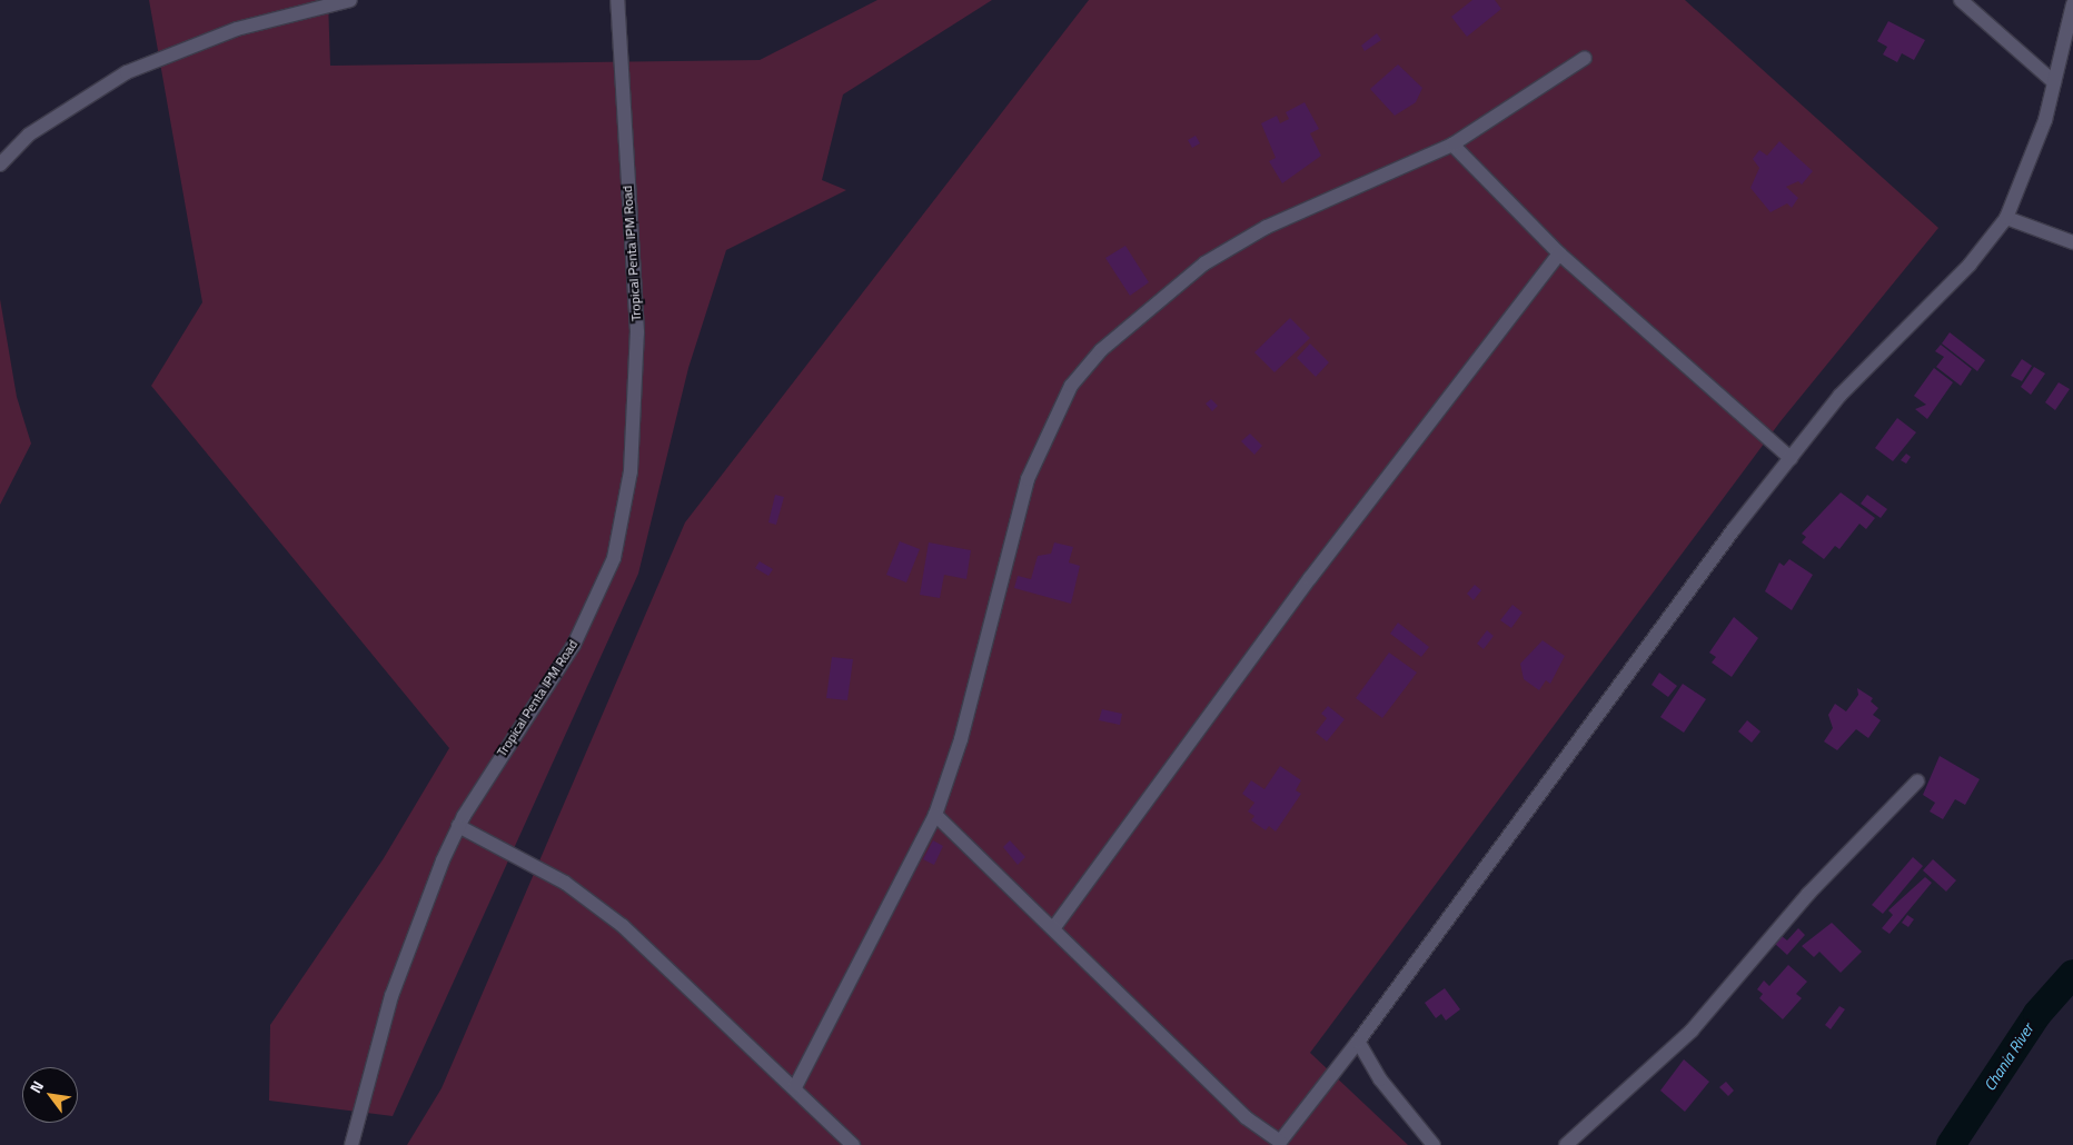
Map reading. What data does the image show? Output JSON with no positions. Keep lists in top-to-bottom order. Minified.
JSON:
{"streets":{"street":["Tropical Penta IPM Road"]},"water":["Chania River"],"north":"top left"}
